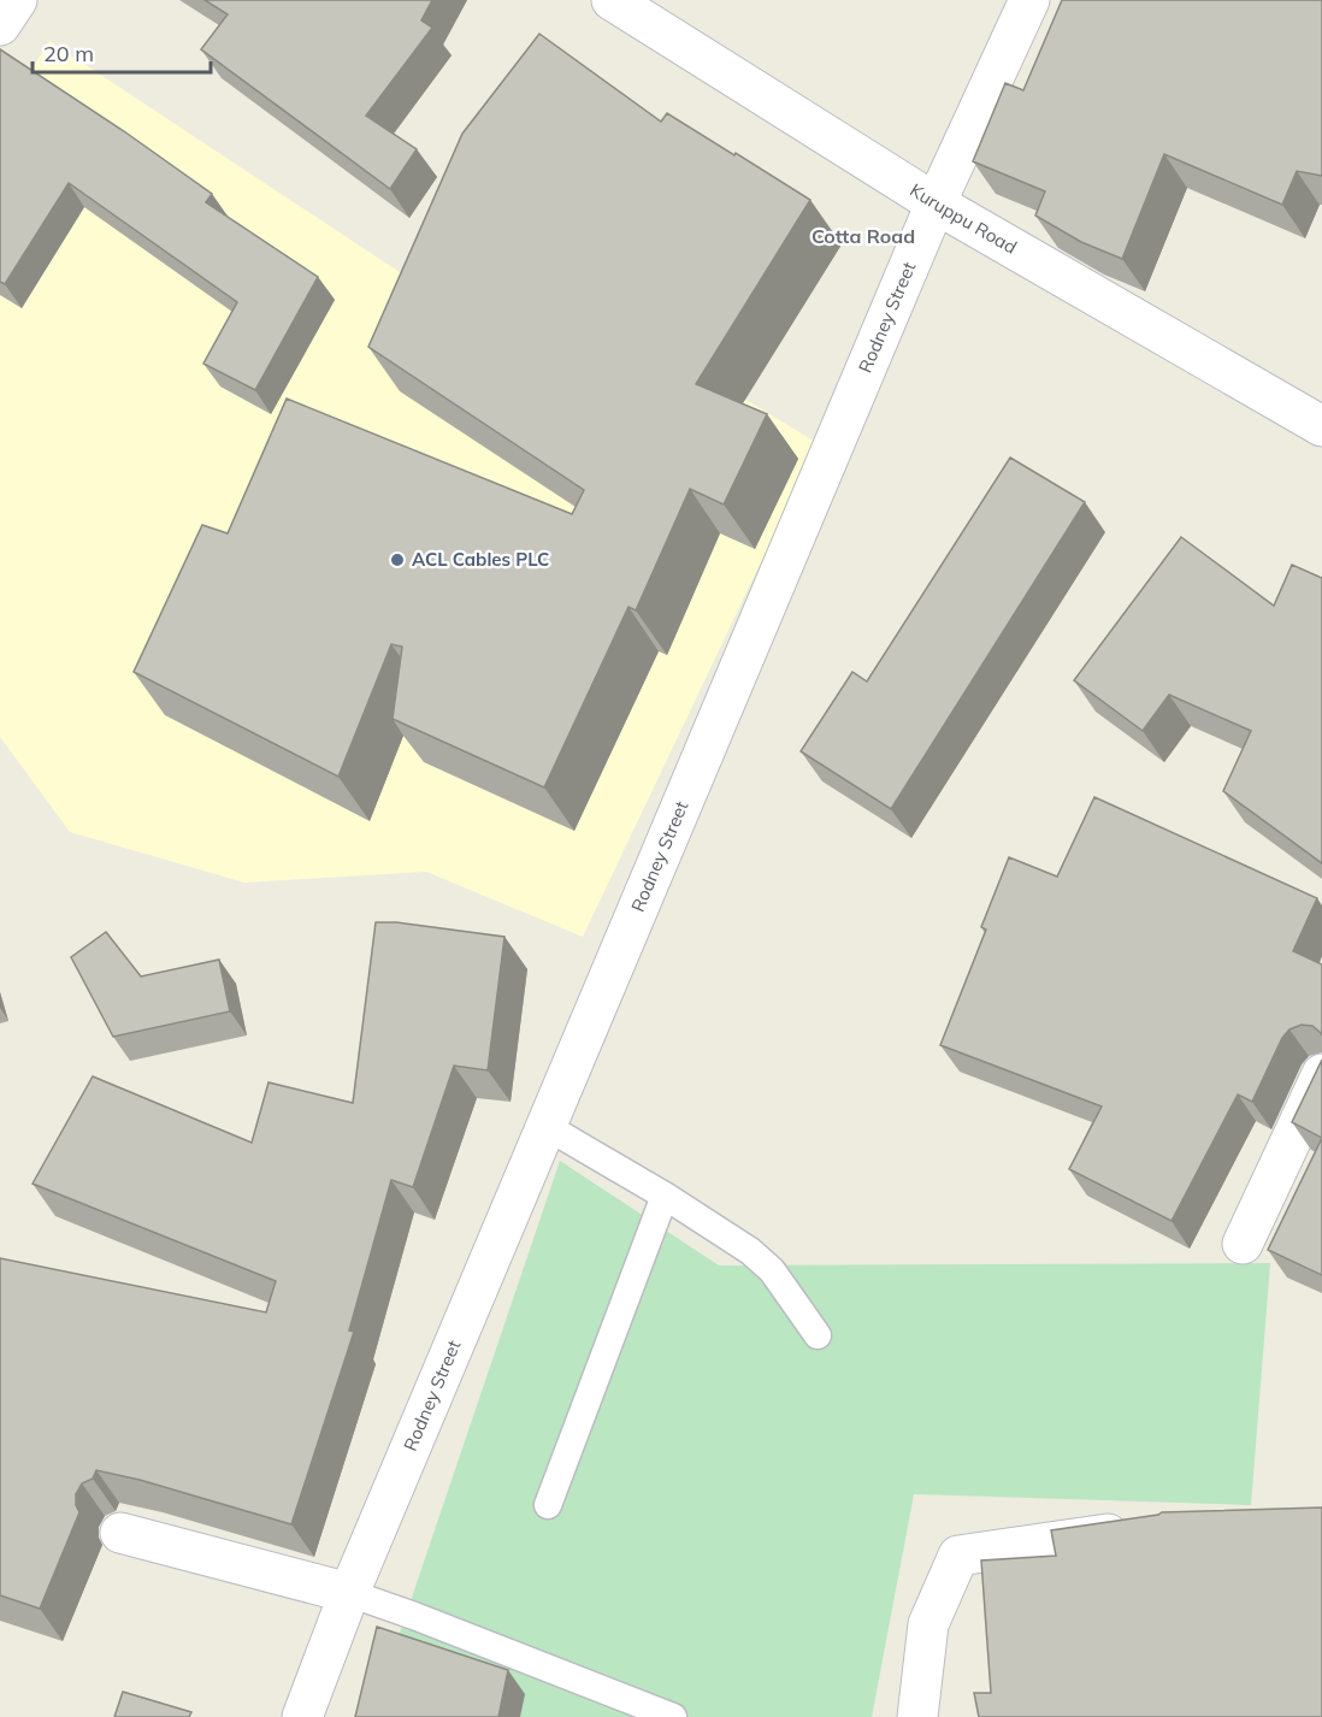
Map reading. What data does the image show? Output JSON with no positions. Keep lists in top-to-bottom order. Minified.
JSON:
{"streets":{"street":["Kuruppu Road","Rodney Street"]},"crossings":[["Kuruppu Road","Rodney Street"]],"districts":["Cotta Road"],"places":["ACL Cables PLC"],"scale_bar":"20 m"}
